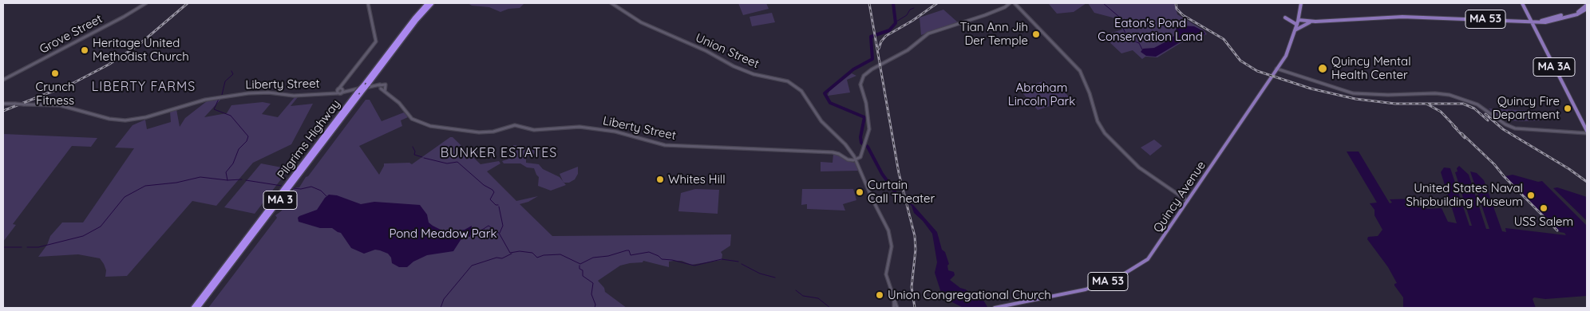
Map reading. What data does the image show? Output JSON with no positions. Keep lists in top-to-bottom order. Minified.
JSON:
{"streets":{"highway":["Pilgrims Highway","MA 3"],"main road":["MA 53","Grove Street","Union Street","MA 3A","Liberty Street","Quincy Avenue"]},"crossings":[["MA 53","MA 3A"],["MA 53","Quincy Avenue"],["Union Street","Liberty Street"]],"districts":["LIBERTY FARMS","BUNKER ESTATES"],"parks":["Eaton's Pond Conservation Land","Abraham Lincoln Park","Pond Meadow Park"],"places":["Tian Ann Jih Der Temple","Heritage United Methodist Church","Quincy Mental Health Center","Crunch Fitness","Quincy Fire Department","Whites Hill","Curtain Call Theater","United States Naval Shipbuilding Museum","USS Salem","Union Congregational Church"]}
